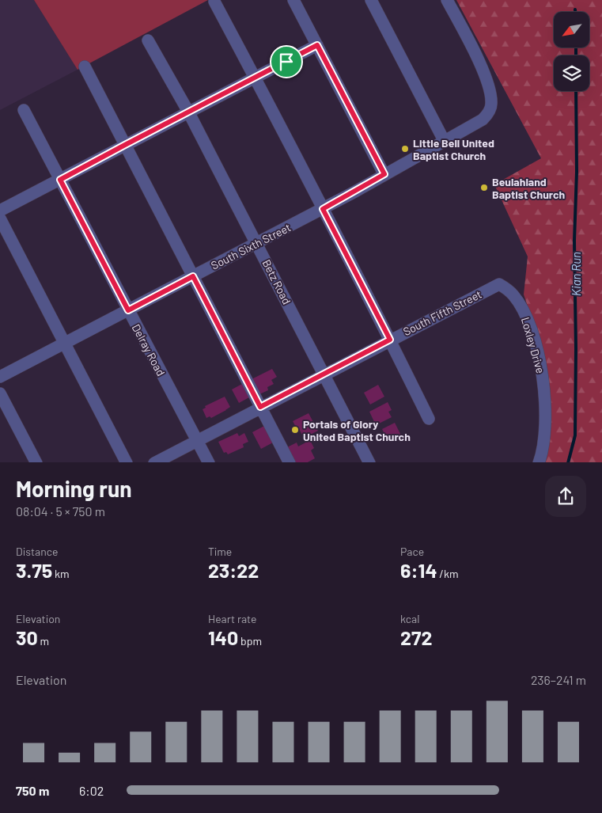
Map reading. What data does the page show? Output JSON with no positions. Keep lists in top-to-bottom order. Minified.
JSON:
{"streets":{"street":["South Sixth Street","Betz Road","South Fifth Street","Loxley Drive","Delray Road"]},"crossings":[["South Sixth Street","Betz Road"],["South Sixth Street","Delray Road"],["Betz Road","South Fifth Street"],["South Fifth Street","Loxley Drive"],["South Fifth Street","Delray Road"]],"water":["Kian Run"],"places":["Little Bell United Baptist Church","Beulahland Baptist Church","Portals of Glory United Baptist Church"],"north":"bottom left","page":{"heading":["Morning run","08:04 · 5 × 750 m"],"stats":[["Distance","3.75 km"],["Time","23:22"],["Pace","6:14 /km"],["Elevation","30 m"],["Heart rate","140 bpm"],["kcal","272"]],"chart":["Elevation","236–241 m"],"list":[{"name":"750 m","note":"6:02"}]}}
